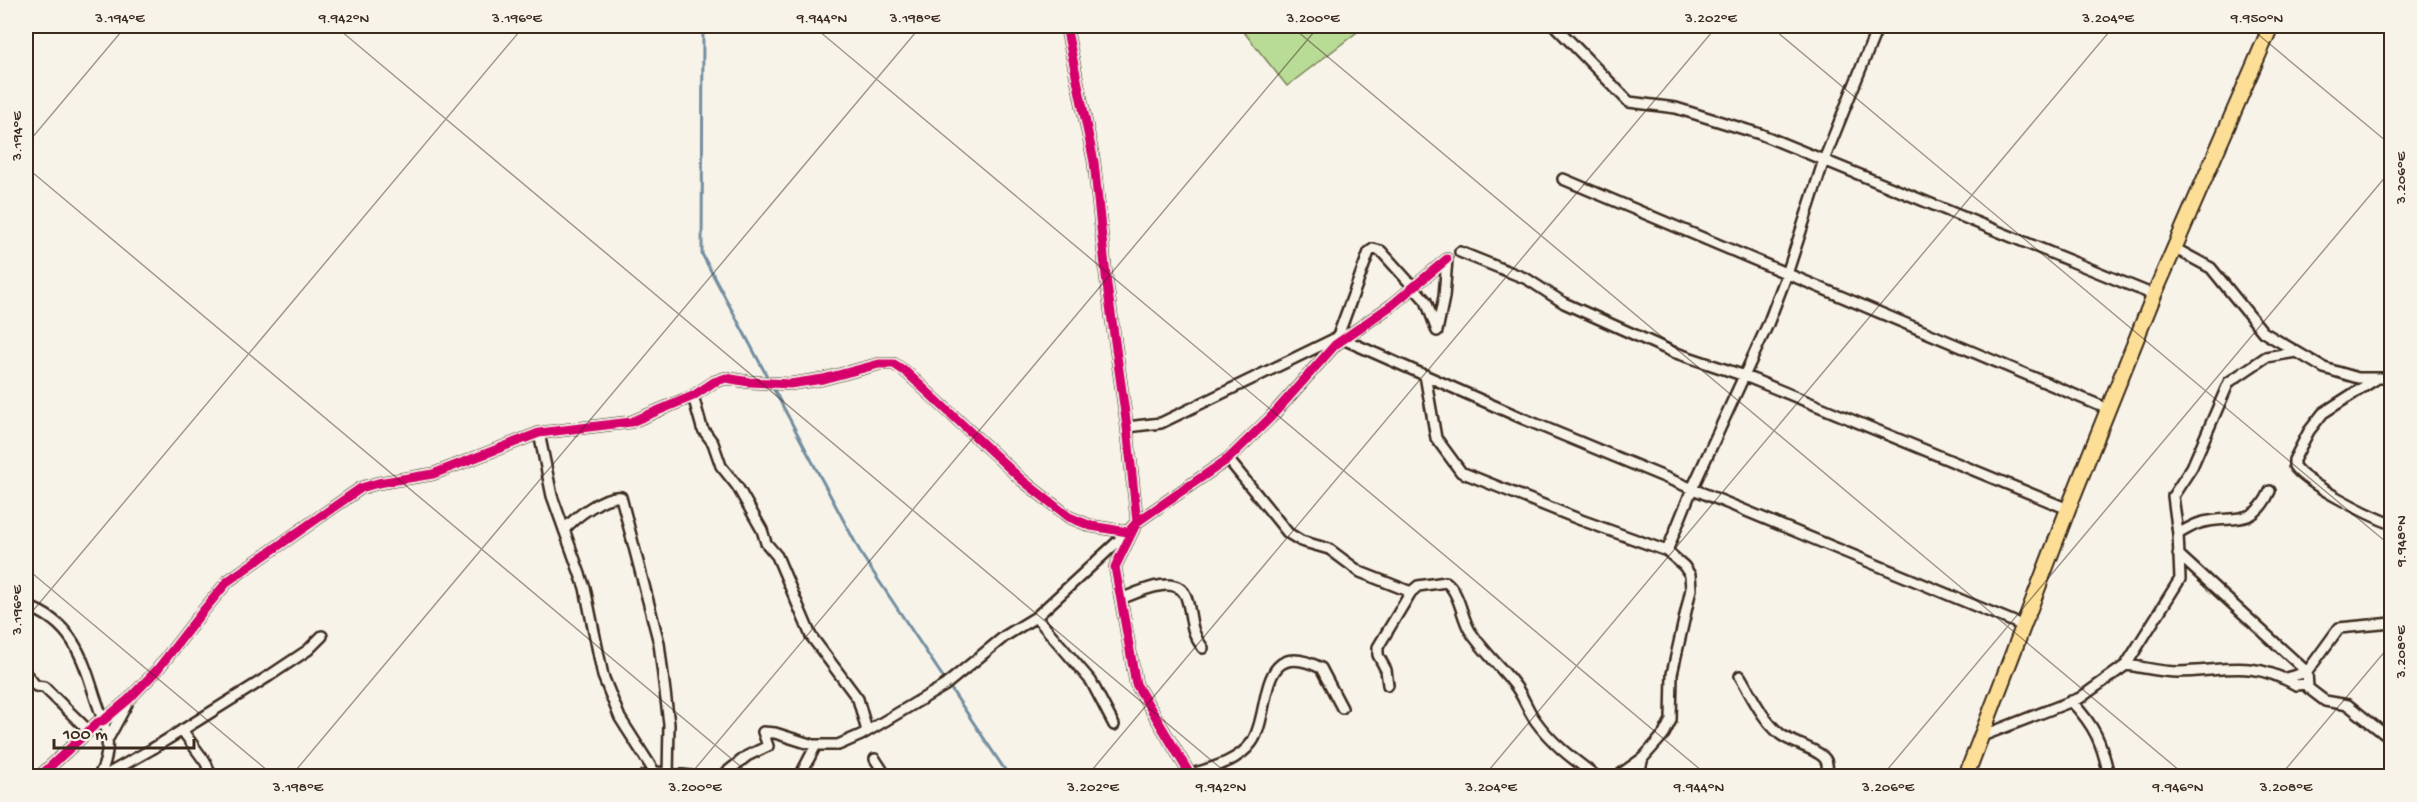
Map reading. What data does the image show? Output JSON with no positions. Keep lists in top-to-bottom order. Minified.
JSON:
{"scale_bar":"100 m","coordinates":["3.194°E","9.942°N","3.196°E","9.944°N","3.198°E","3.200°E","3.202°E","3.204°E","9.950°N","3.206°E","9.948°N","3.208°E","9.946°N"]}
